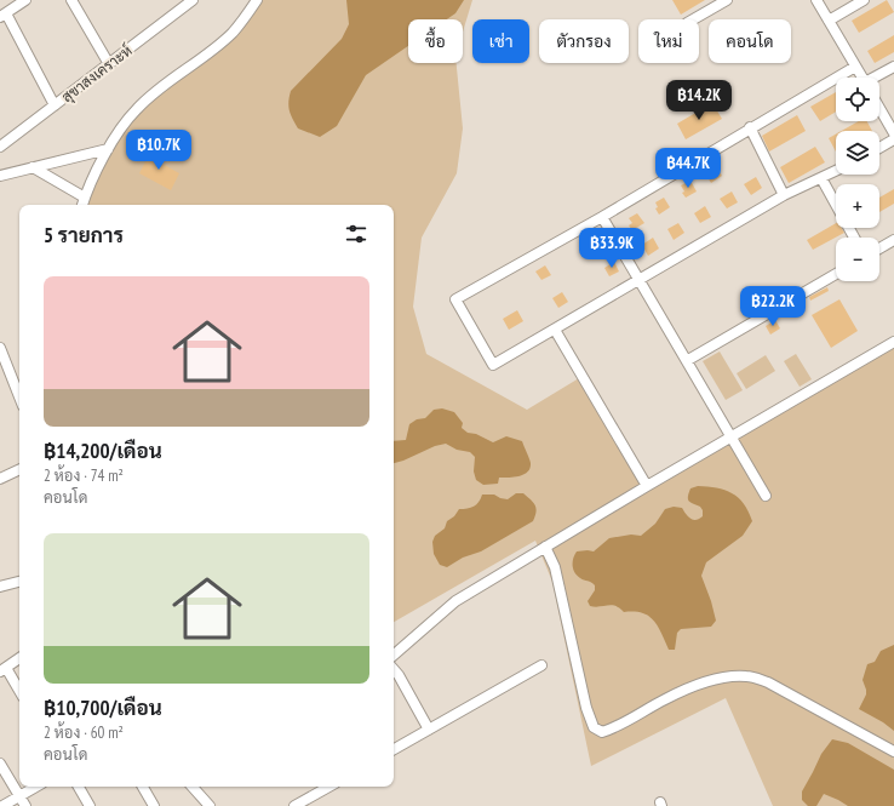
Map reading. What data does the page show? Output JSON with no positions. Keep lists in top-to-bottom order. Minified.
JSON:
{"streets":{"street":["สุขาสงเคราะห์"]},"page":{"chip":["ซื้อ","เช่า","ตัวกรอง","ใหม่","คอนโด"],"map_buttons":["+","−"],"price":["฿14.2K","฿10.7K","฿44.7K","฿33.9K","฿22.2K"],"heading":"5 รายการ","list":[{"name":"฿14,200/เดือน","note":"2 ห้อง · 74 m² · คอนโด"},{"name":"฿10,700/เดือน","note":"2 ห้อง · 60 m² · คอนโด"}]}}
